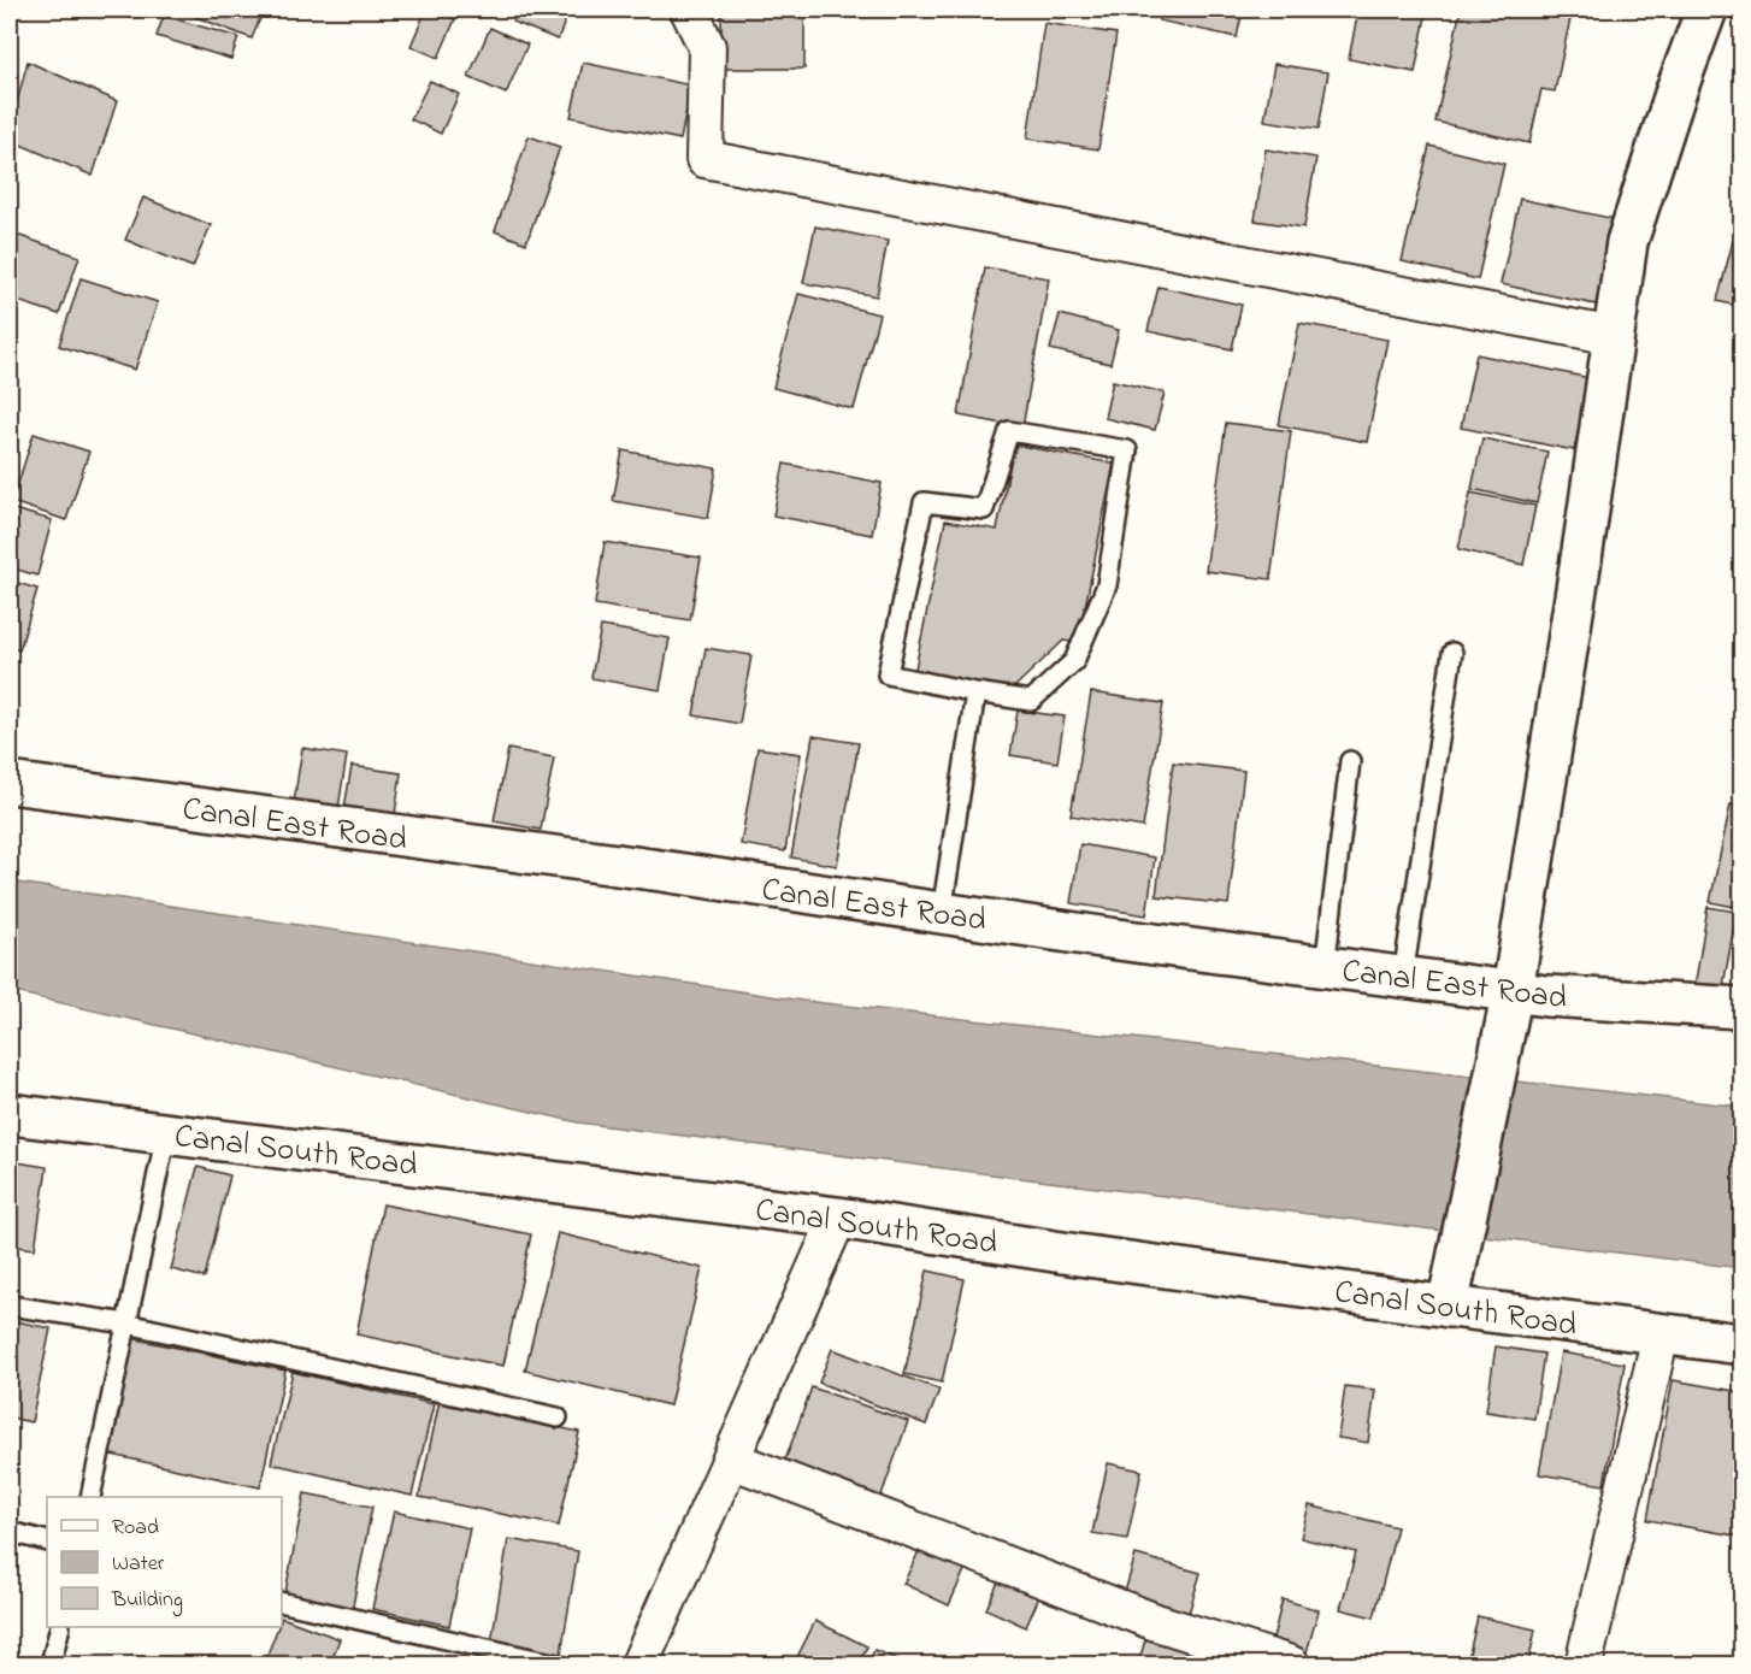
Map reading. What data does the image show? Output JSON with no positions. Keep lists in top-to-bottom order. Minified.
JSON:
{"streets":{"street":["Canal East Road","Canal South Road"]},"legend":["Road","Water","Building"]}
